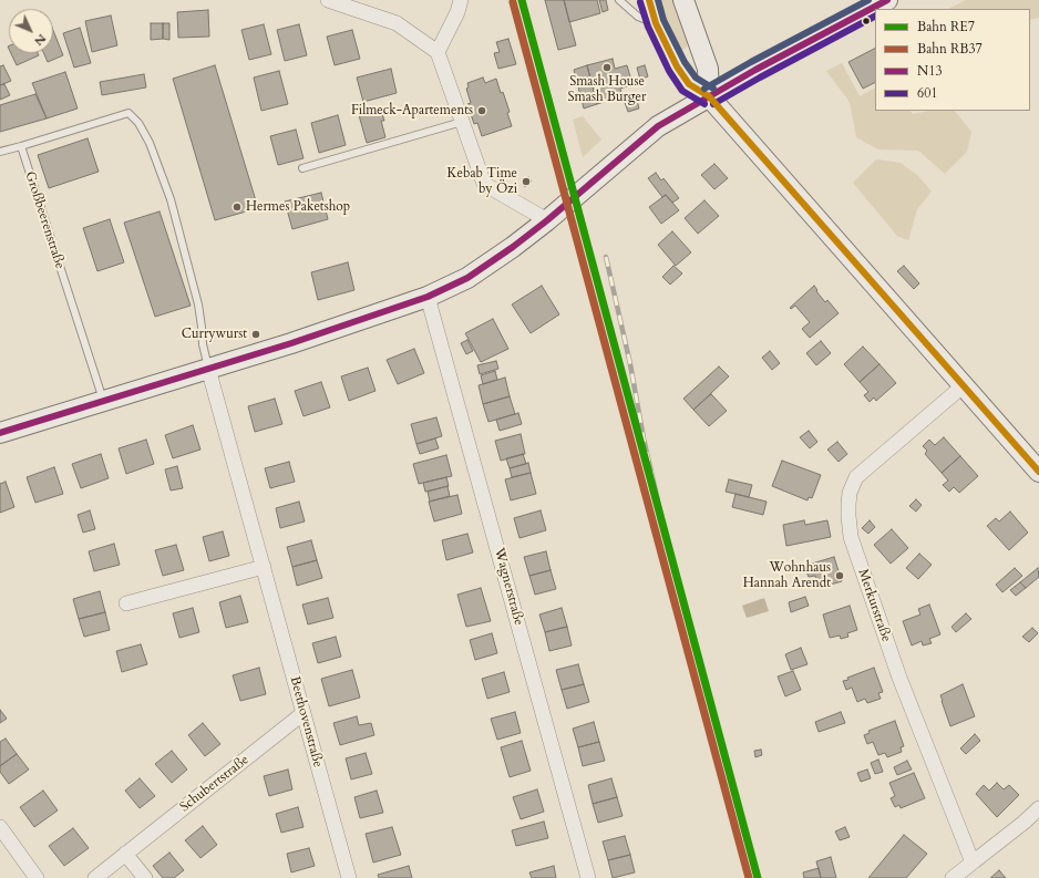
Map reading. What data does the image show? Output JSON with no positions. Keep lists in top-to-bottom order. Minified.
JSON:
{"streets":{"street":["Wagnerstraße","Merkurstraße","Beethovenstraße","Schubertstraße"],"lane":["Großbeerenstraße"]},"crossings":[["Beethovenstraße","Schubertstraße"]],"places":["Smash House Smash Burger","Filmeck-Apartements","Kebab Time by Özi","Hermes Paketshop","Currywurst","Wohnhaus Hannah Arendt"],"lines":["rail line RE7","transit line N13","rail line RB37","transit line 601"],"legend":["Bahn RE7","Bahn RB37","N13","601"],"north":"bottom right"}
